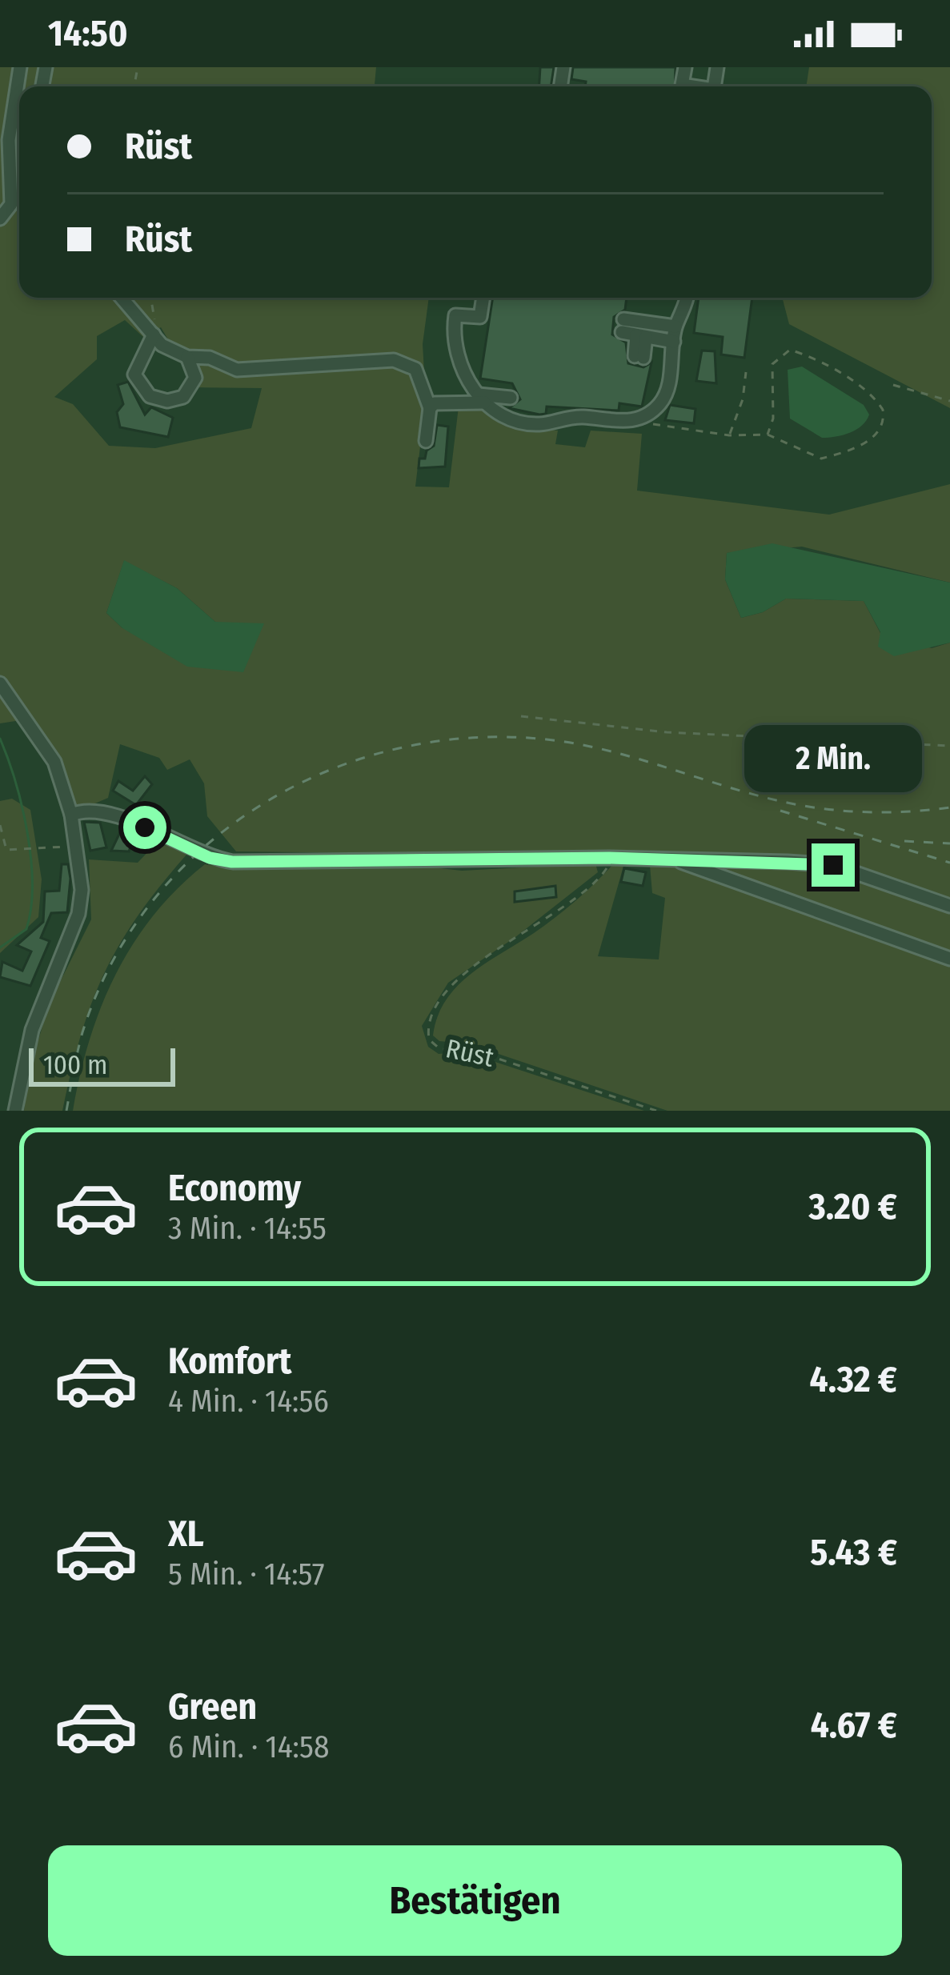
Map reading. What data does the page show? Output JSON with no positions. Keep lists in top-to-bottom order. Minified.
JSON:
{"streets":{"path":["Rüst"]},"scale_bar":"100 m","page":{"status":"14:50","banner":["Rüst","Rüst"],"bubble":"2 Min.","scale":"100 m","list":[{"name":"Economy","note":"3 Min. · 14:55","value":"3.20 €"},{"name":"Komfort","note":"4 Min. · 14:56","value":"4.32 €"},{"name":"XL","note":"5 Min. · 14:57","value":"5.43 €"},{"name":"Green","note":"6 Min. · 14:58","value":"4.67 €"}],"buttons":"Bestätigen"}}
